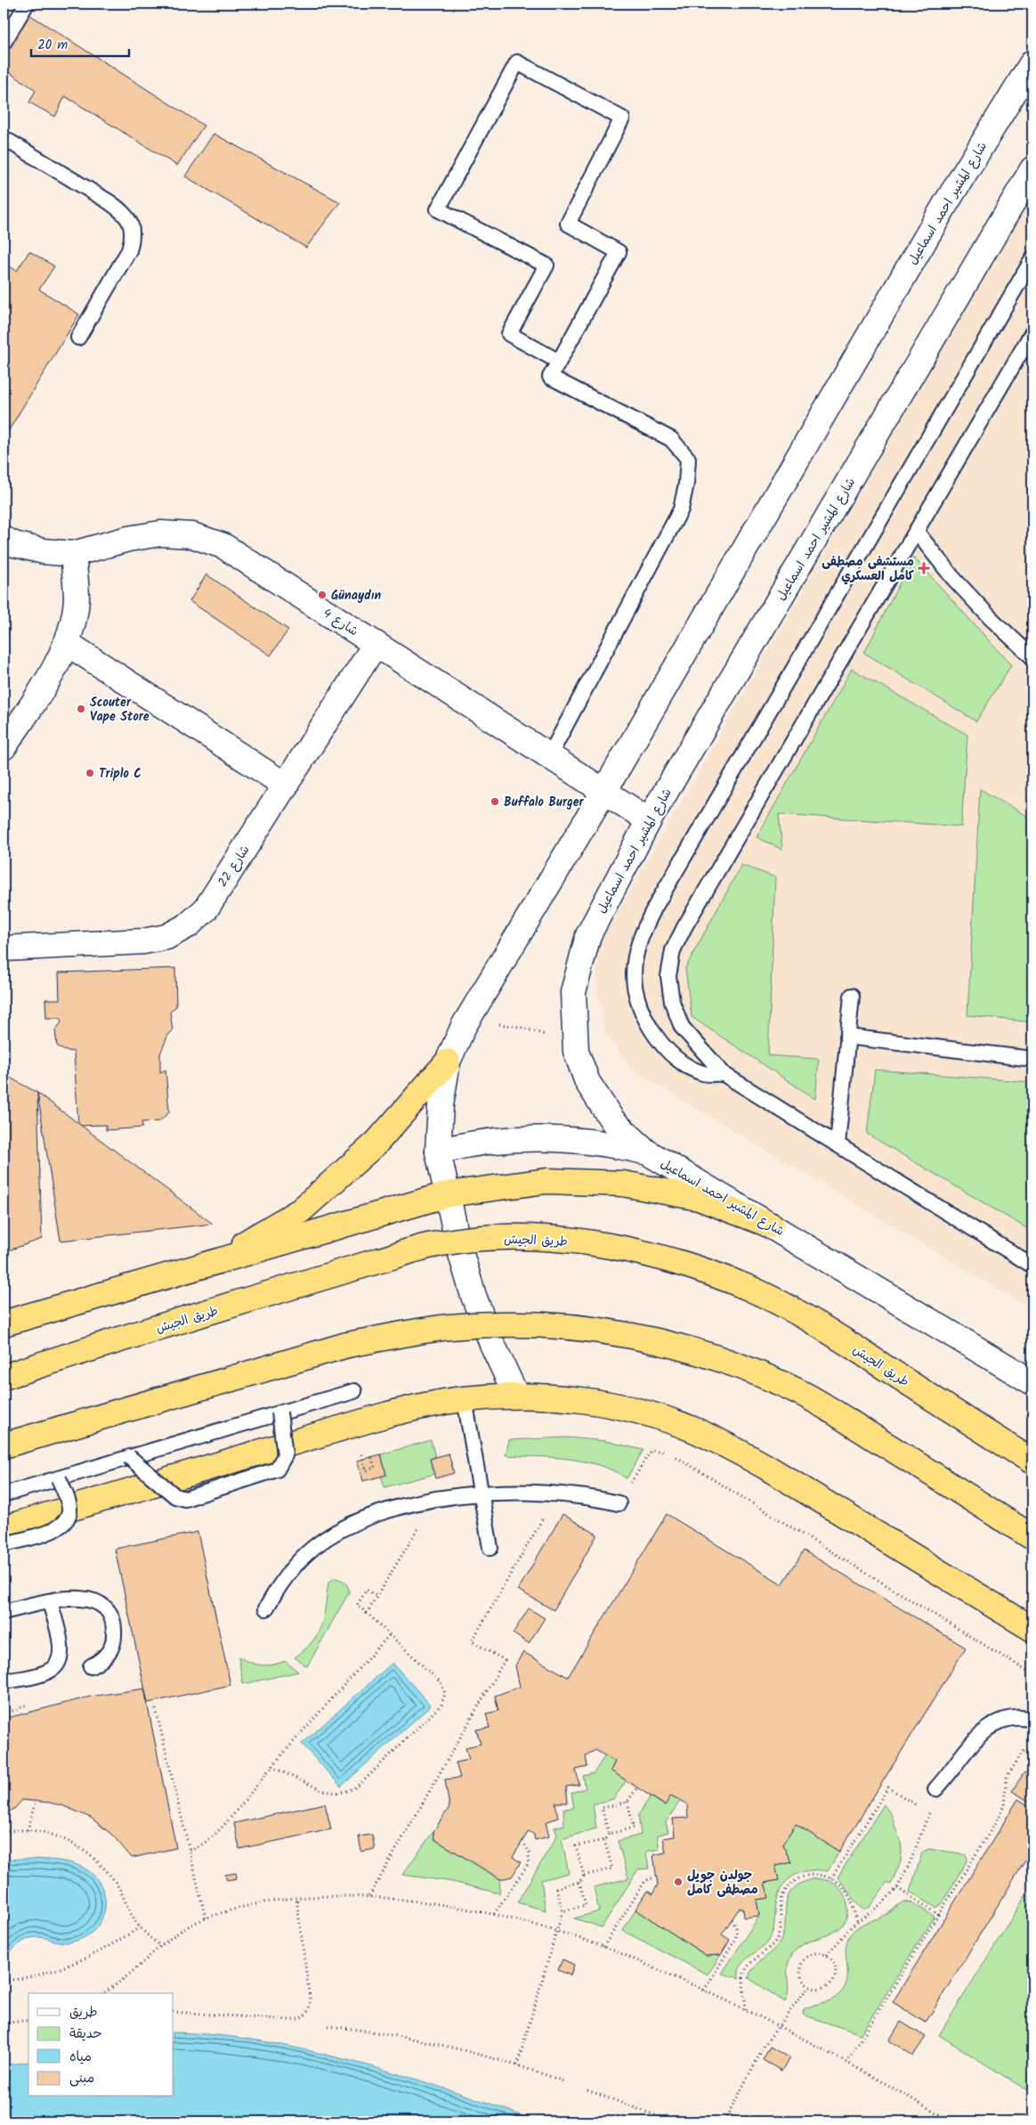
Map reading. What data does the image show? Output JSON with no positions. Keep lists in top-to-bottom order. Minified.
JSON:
{"streets":{"highway":["طريق الجيش"],"main road":["شارع المشير احمد اسماعيل","شارع 4","شارع 22"]},"crossings":[["شارع المشير احمد اسماعيل","شارع 4"],["شارع 4","شارع 22"]],"places":{"health":["مستشفى مصطفى كامل العسكري"],"other":["Günaydın","Scouter Vape Store","Triplo C","Buffalo Burger","جولدن جويل مصطفى كامل"]},"legend":["طريق","حديقة","مياه","مبنى"],"scale_bar":"20 m"}
